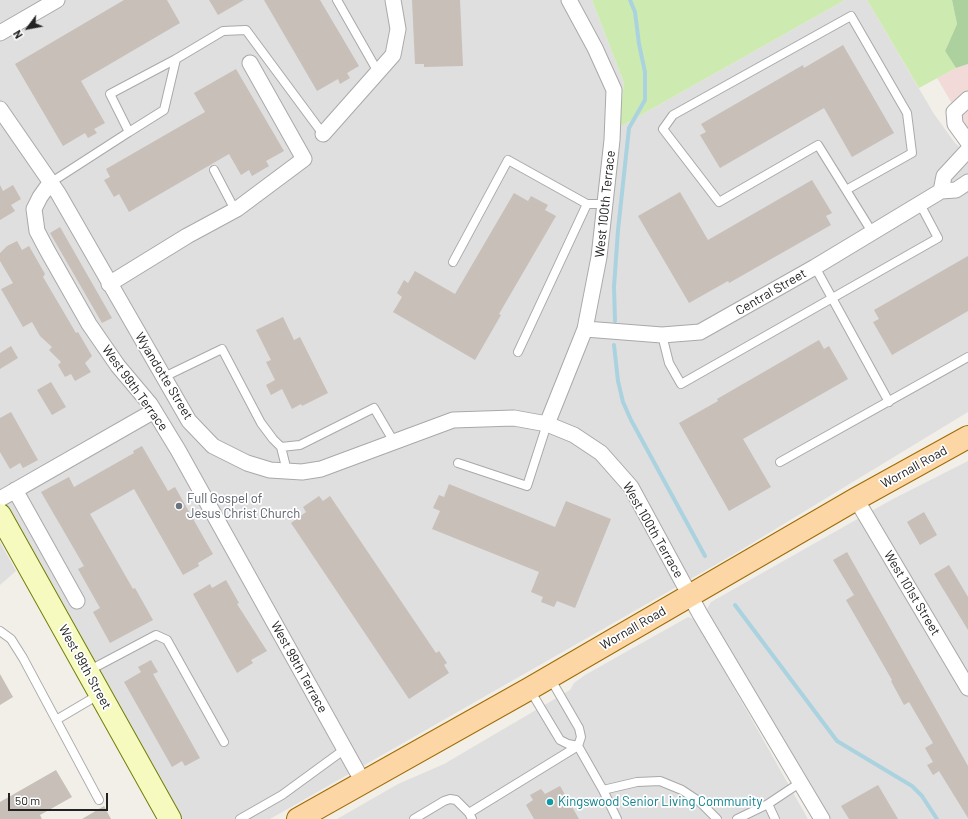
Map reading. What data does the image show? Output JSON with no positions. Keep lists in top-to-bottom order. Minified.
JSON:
{"streets":{"main road":["Wornall Road"],"street":["West 100th Terrace","Central Street","Wyandotte Street","West 99th Terrace","West 101st Street","West 99th Street"]},"crossings":[["West 100th Terrace","Central Street"],["West 100th Terrace","Wyandotte Street"],["West 100th Terrace","Wornall Road"],["Wyandotte Street","West 99th Terrace"],["West 99th Terrace","Wornall Road"],["Wornall Road","West 101st Street"]],"places":["Full Gospel of Jesus Christ Church","Kingswood Senior Living Community"],"scale_bar":"50 m","north":"bottom left"}
